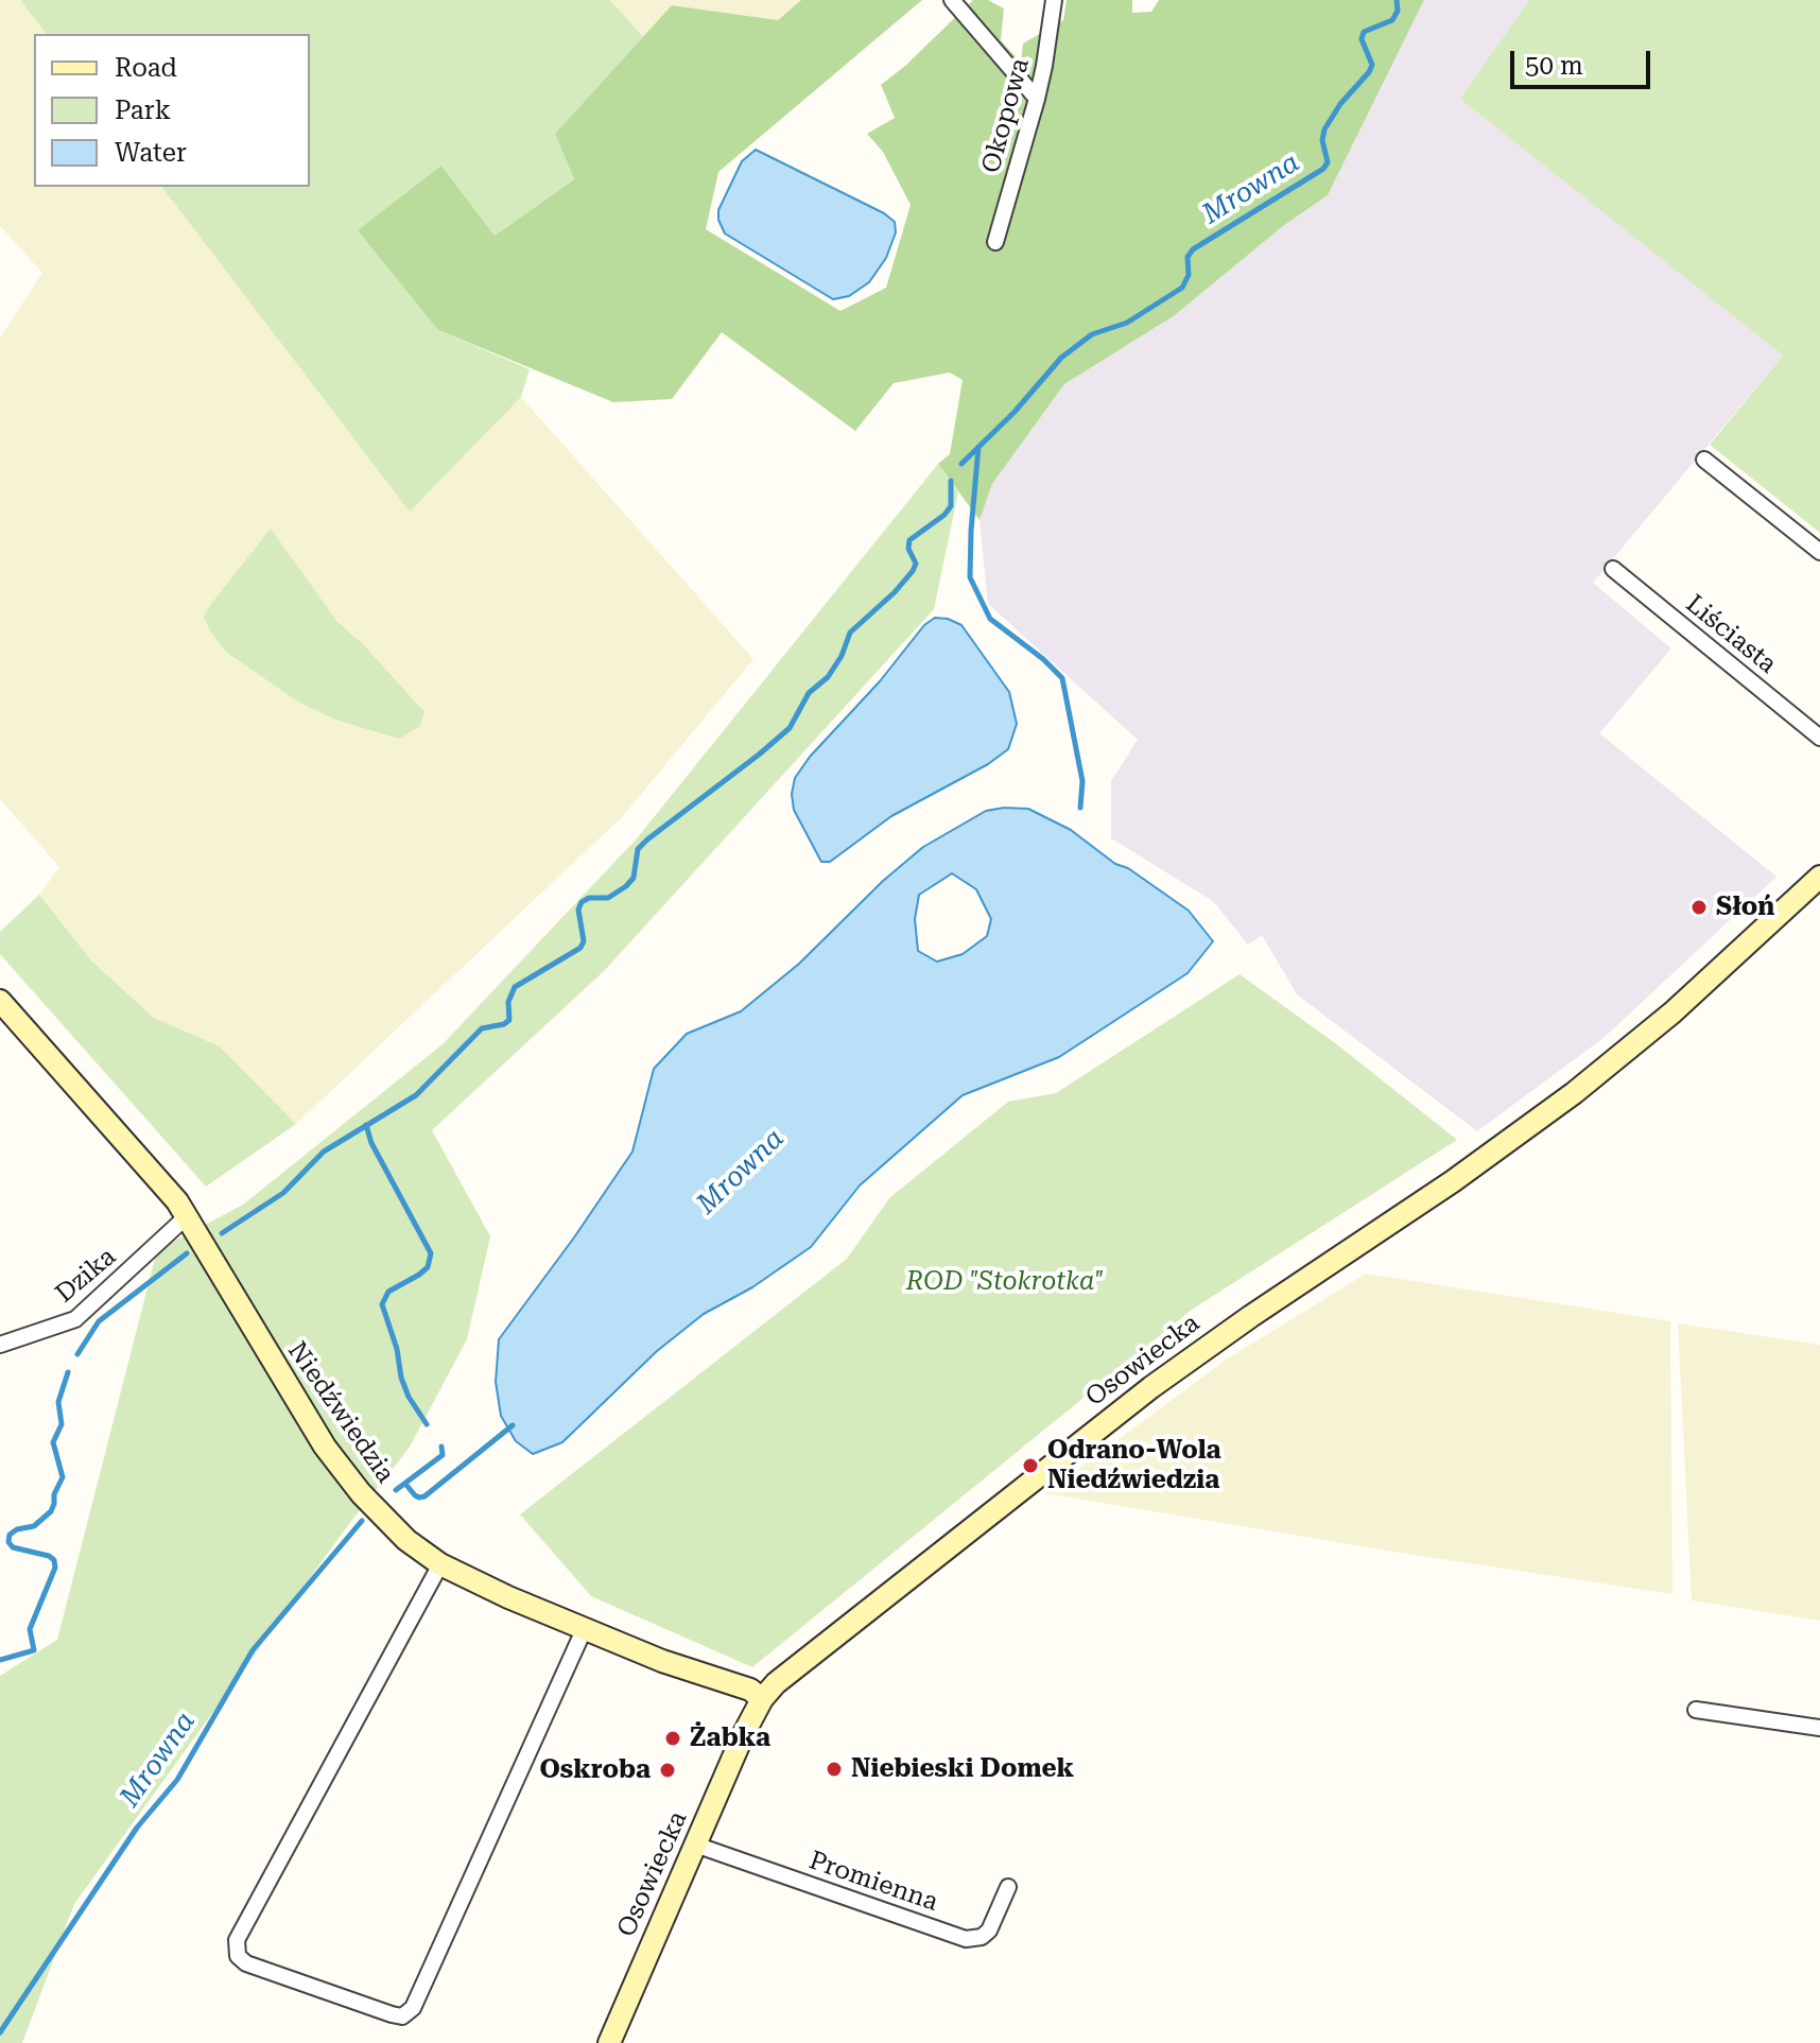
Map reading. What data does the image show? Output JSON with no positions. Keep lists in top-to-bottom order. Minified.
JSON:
{"streets":{"street":["Okopowa","Liściasta","Dzika","Osowiecka","Niedźwiedzia","Promienna"]},"crossings":[["Dzika","Niedźwiedzia"],["Osowiecka","Niedźwiedzia"],["Osowiecka","Promienna"]],"water":["Mrowna"],"parks":["ROD \"Stokrotka\""],"places":["Słoń","Odrano-Wola Niedźwiedzia","Żabka","Niebieski Domek","Oskroba"],"legend":["Road","Park","Water"],"scale_bar":"50 m"}
